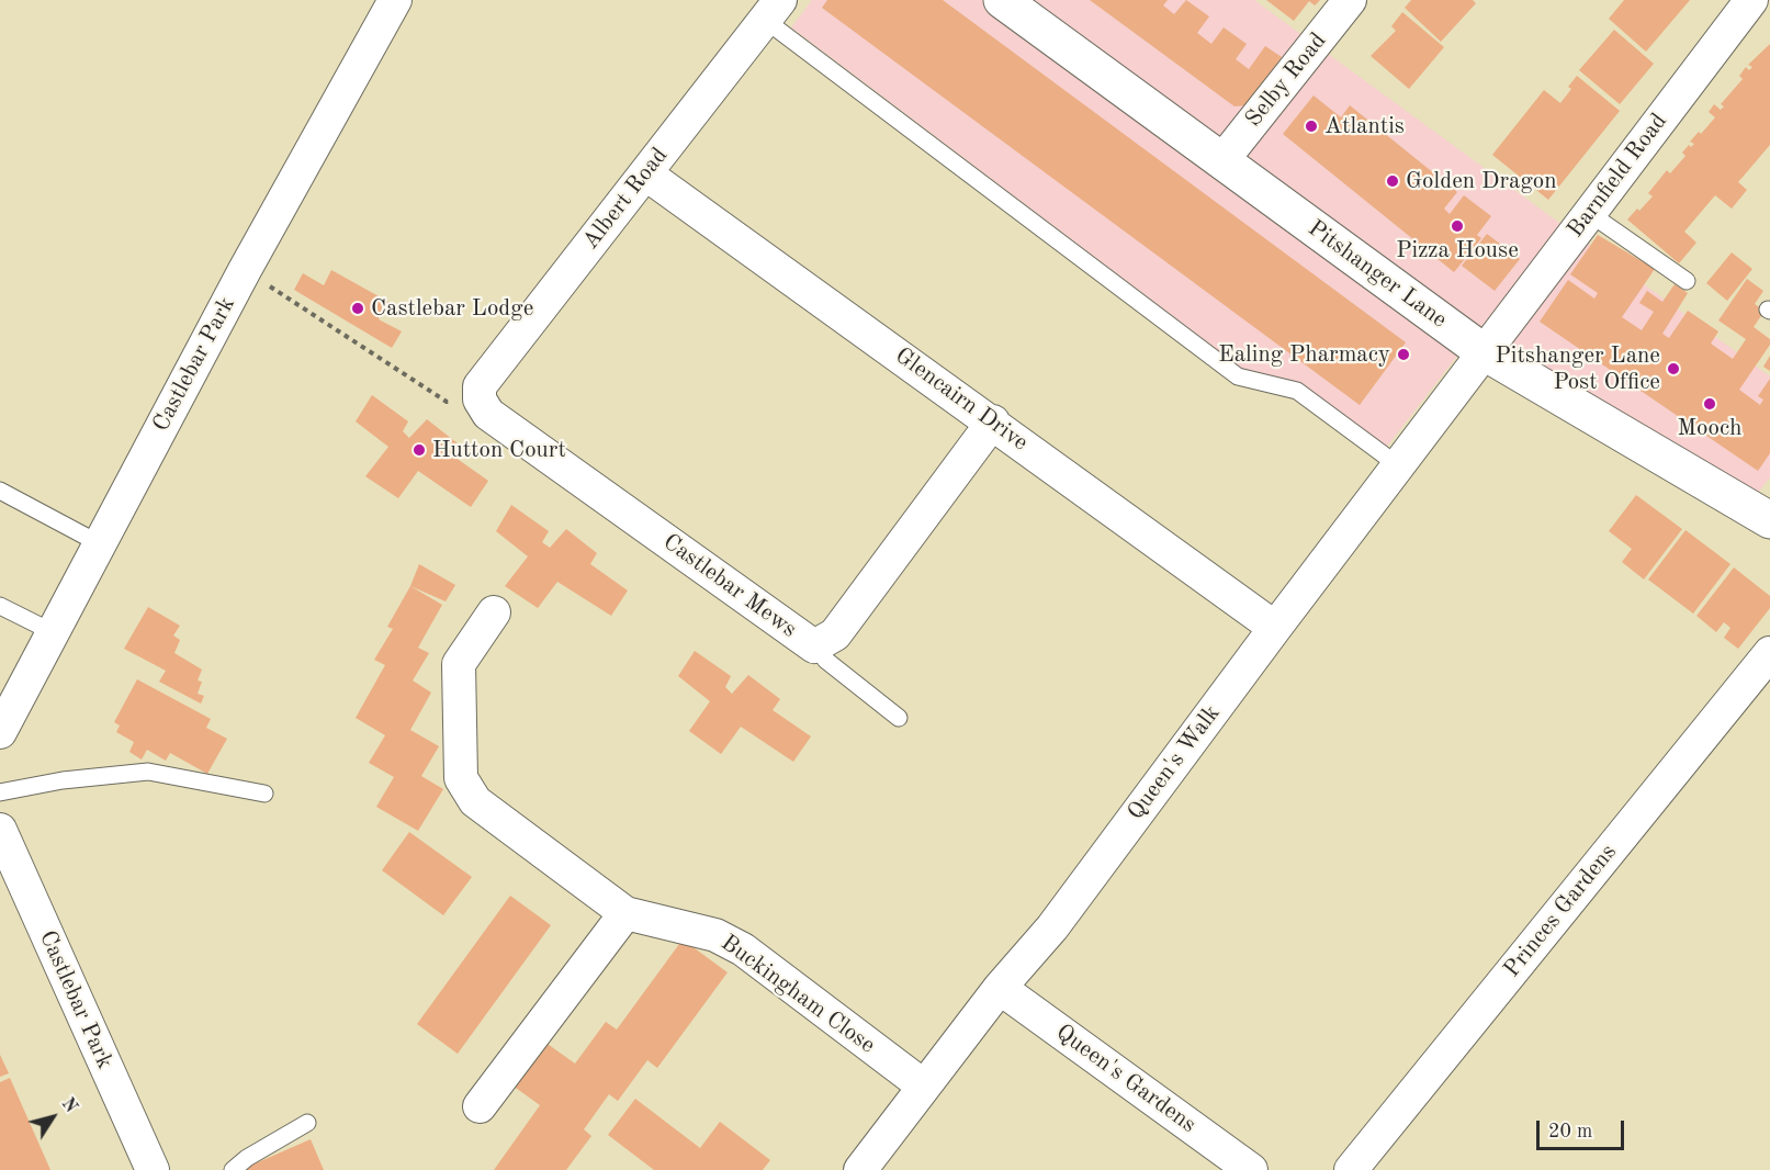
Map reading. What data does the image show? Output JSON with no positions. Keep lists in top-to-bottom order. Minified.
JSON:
{"streets":{"street":["Selby Road","Barnfield Road","Albert Road","Pitshanger Lane","Castlebar Park","Glencairn Drive","Castlebar Mews","Queen's Walk","Princes Gardens","Buckingham Close","Queen's Gardens"]},"crossings":[["Selby Road","Pitshanger Lane"],["Barnfield Road","Pitshanger Lane"],["Barnfield Road","Queen's Walk"],["Albert Road","Glencairn Drive"],["Albert Road","Castlebar Mews"],["Pitshanger Lane","Queen's Walk"],["Glencairn Drive","Castlebar Mews"],["Glencairn Drive","Queen's Walk"],["Queen's Walk","Buckingham Close"],["Queen's Walk","Queen's Gardens"]],"places":["Atlantis","Golden Dragon","Pizza House","Castlebar Lodge","Ealing Pharmacy","Pitshanger Lane Post Office","Mooch","Hutton Court"],"scale_bar":"20 m","north":"top right"}
